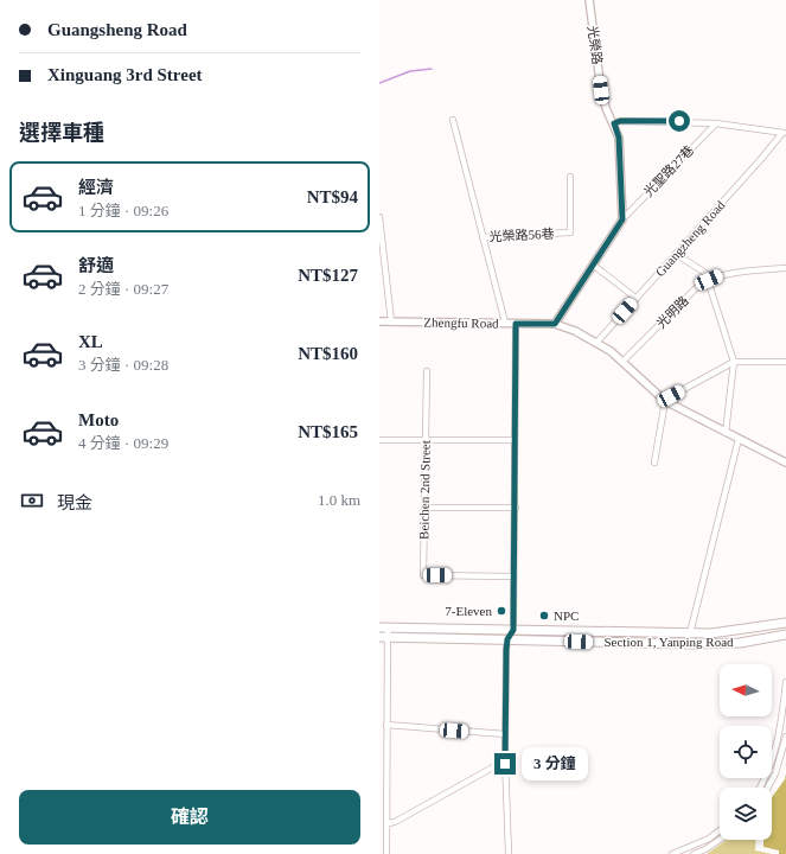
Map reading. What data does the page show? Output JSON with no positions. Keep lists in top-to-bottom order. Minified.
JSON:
{"streets":{"main road":["Section 1, Yanping Road"],"street":["光榮路","光聖路27巷","光榮路56巷","Guangzheng Road","光明路","Zhengfu Road","Beichen 2nd Street"]},"crossings":[["光榮路","光聖路27巷"],["Guangzheng Road","Zhengfu Road"],["光明路","Zhengfu Road"]],"places":["7-Eleven","NPC"],"north":"left","page":{"banner":["Guangsheng Road","Xinguang 3rd Street"],"heading":"選擇車種","list":[{"name":"經濟","note":"1 分鐘 · 09:26","value":"NT$94"},{"name":"舒適","note":"2 分鐘 · 09:27","value":"NT$127"},{"name":"XL","note":"3 分鐘 · 09:28","value":"NT$160"},{"name":"Moto","note":"4 分鐘 · 09:29","value":"NT$165"}],"pay":["現金","1.0 km"],"bubble":"3 分鐘","buttons":"確認"}}
